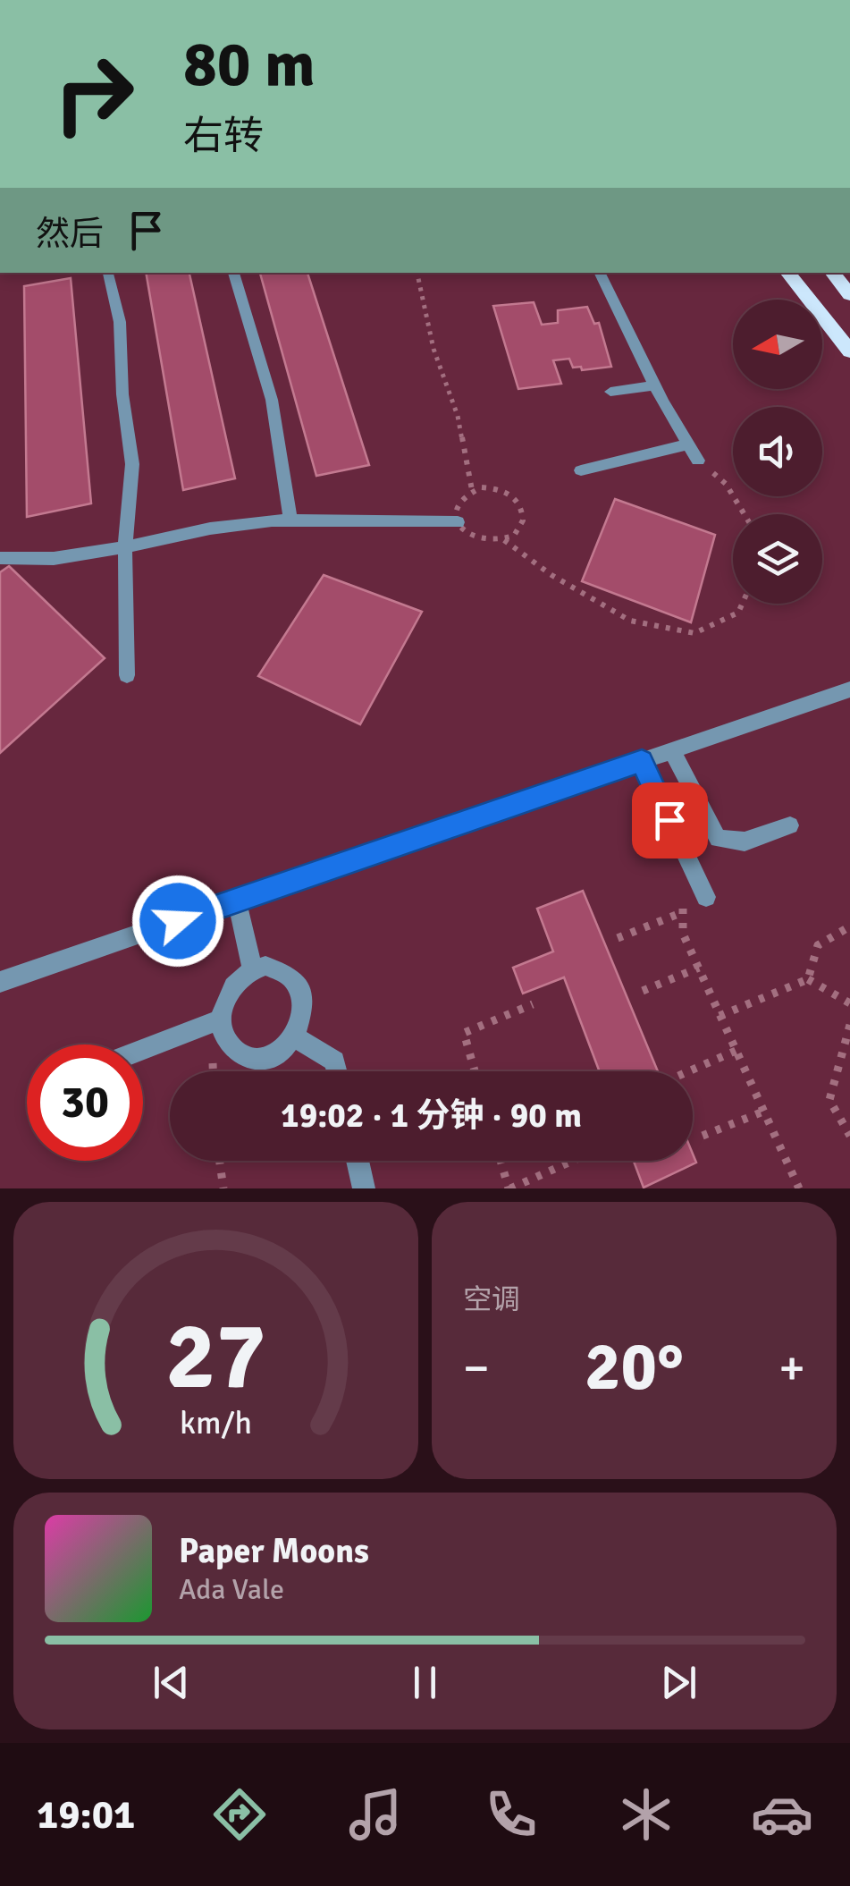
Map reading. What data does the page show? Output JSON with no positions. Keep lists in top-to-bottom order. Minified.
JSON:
{"north":"left","page":{"turn":["80 m","右转"],"then":"然后","limit":"30","trip":"19:02 · 1 分钟 · 90 m","tile":"空调","heat":["−","20°","+"],"song":["Paper Moons","Ada Vale"],"tabs":"19:01","gauge":["27","km/h"]}}
